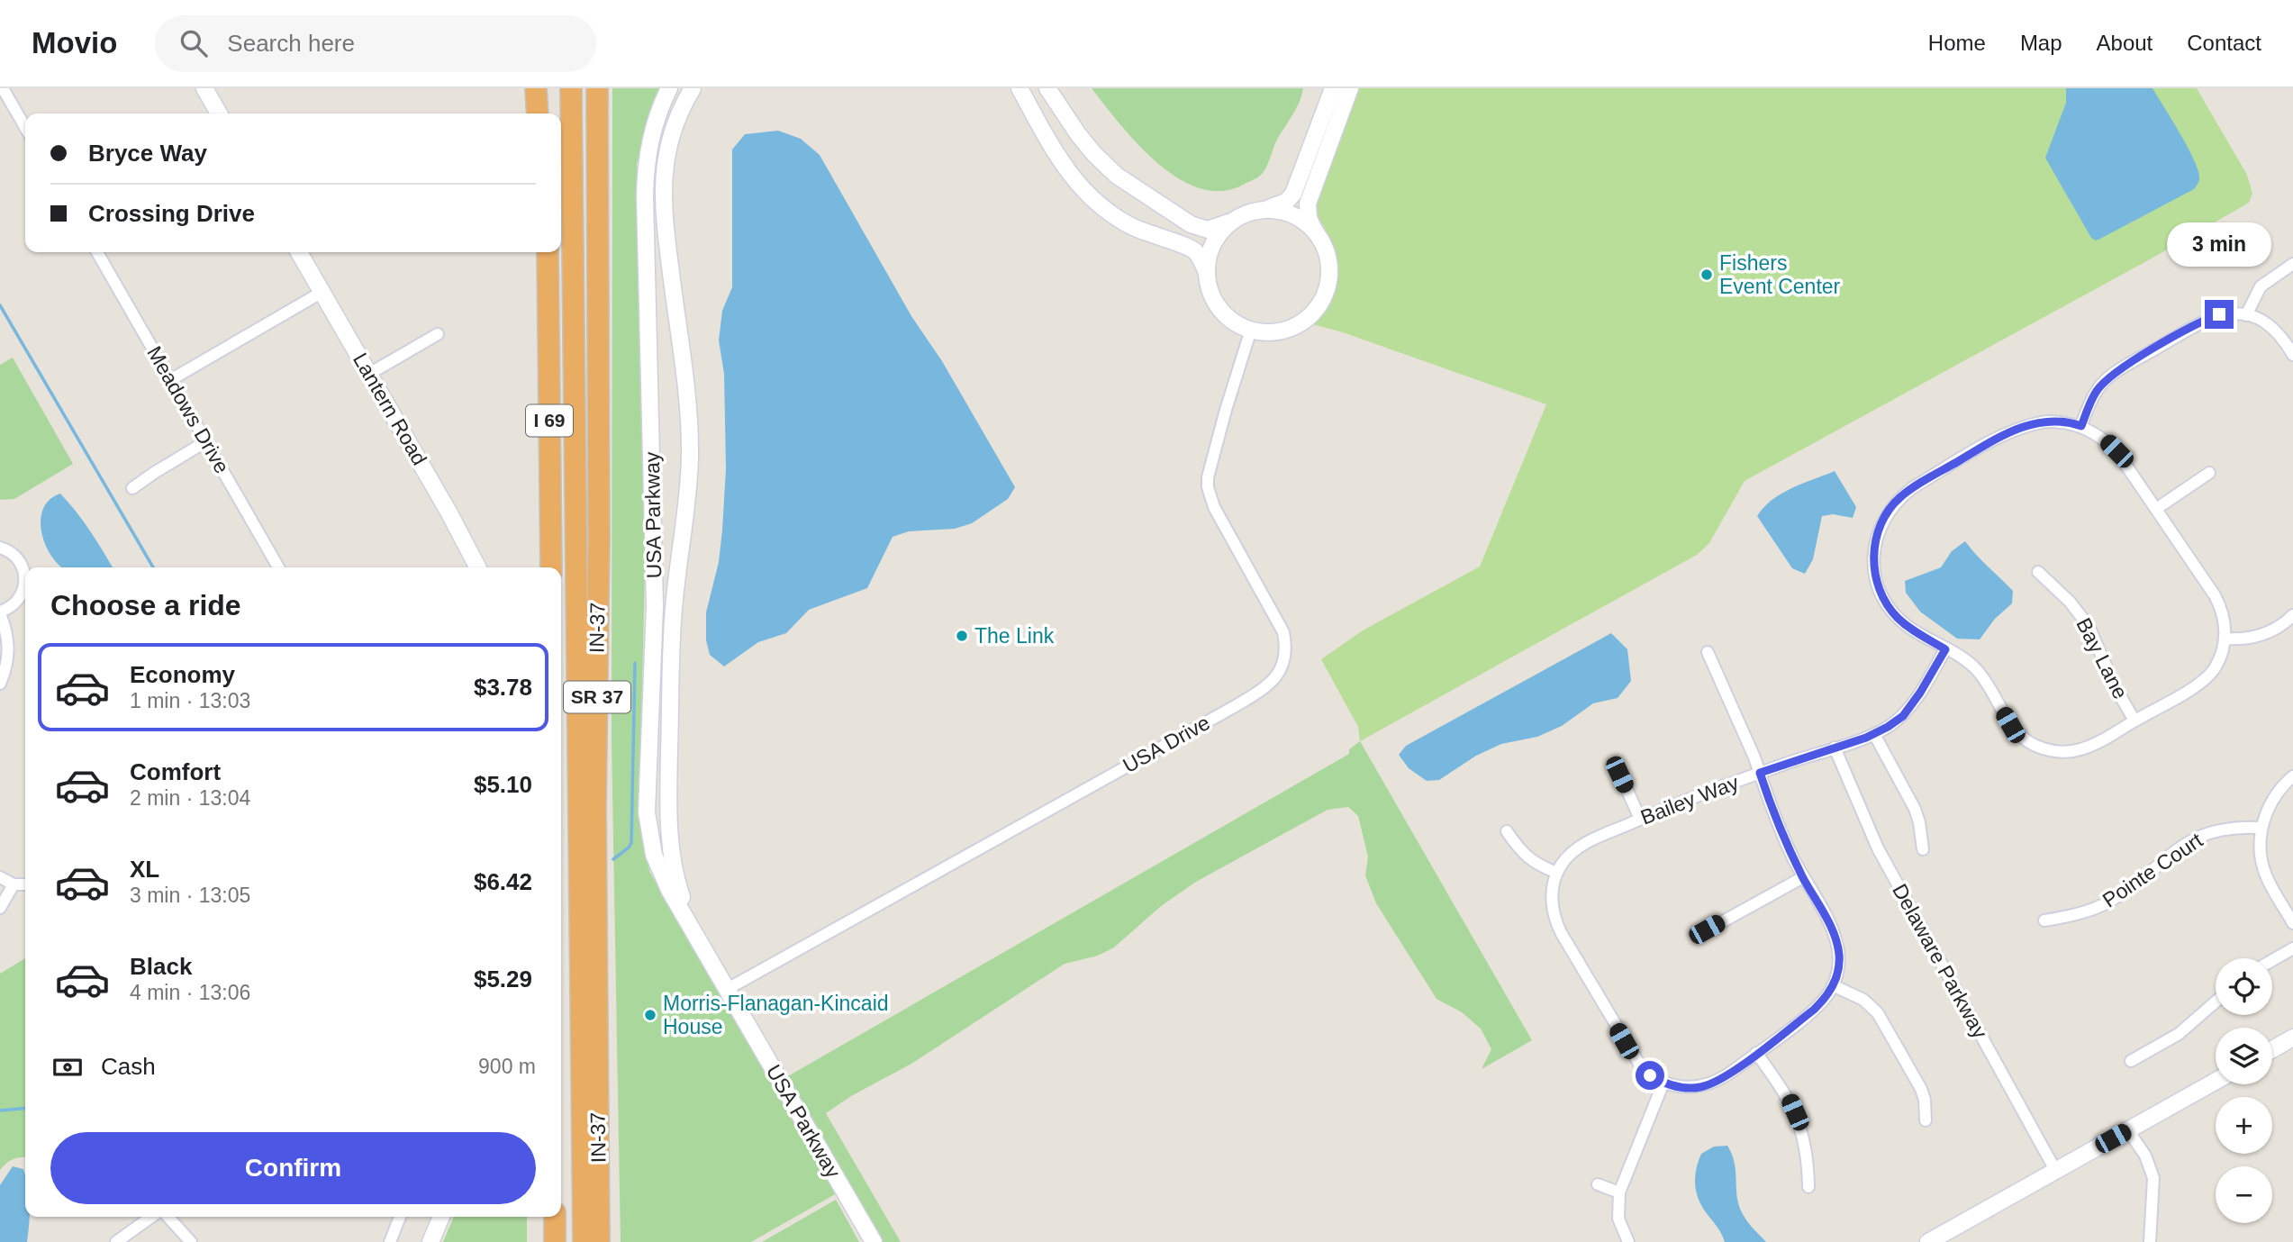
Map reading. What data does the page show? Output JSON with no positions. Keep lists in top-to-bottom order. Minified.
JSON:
{"streets":{"highway":["I 69","IN-37","SR 37"],"street":["Lantern Road","Meadows Drive","USA Parkway","Bay Lane","USA Drive","Bailey Way","Pointe Court","Delaware Parkway"]},"crossings":[["USA Parkway","USA Drive"],["Bailey Way","Delaware Parkway"]],"places":["Fishers Event Center","The Link","Morris-Flanagan-Kincaid House"],"page":{"header":"Movio","search":"Search here","nav":["Home","Map","About","Contact"],"banner":["Bryce Way","Crossing Drive"],"bubble":"3 min","heading":"Choose a ride","list":[{"name":"Economy","note":"1 min · 13:03","value":"$3.78"},{"name":"Comfort","note":"2 min · 13:04","value":"$5.10"},{"name":"XL","note":"3 min · 13:05","value":"$6.42"},{"name":"Black","note":"4 min · 13:06","value":"$5.29"}],"map_buttons":["+","−"],"pay":["Cash","900 m"],"buttons":"Confirm"}}
